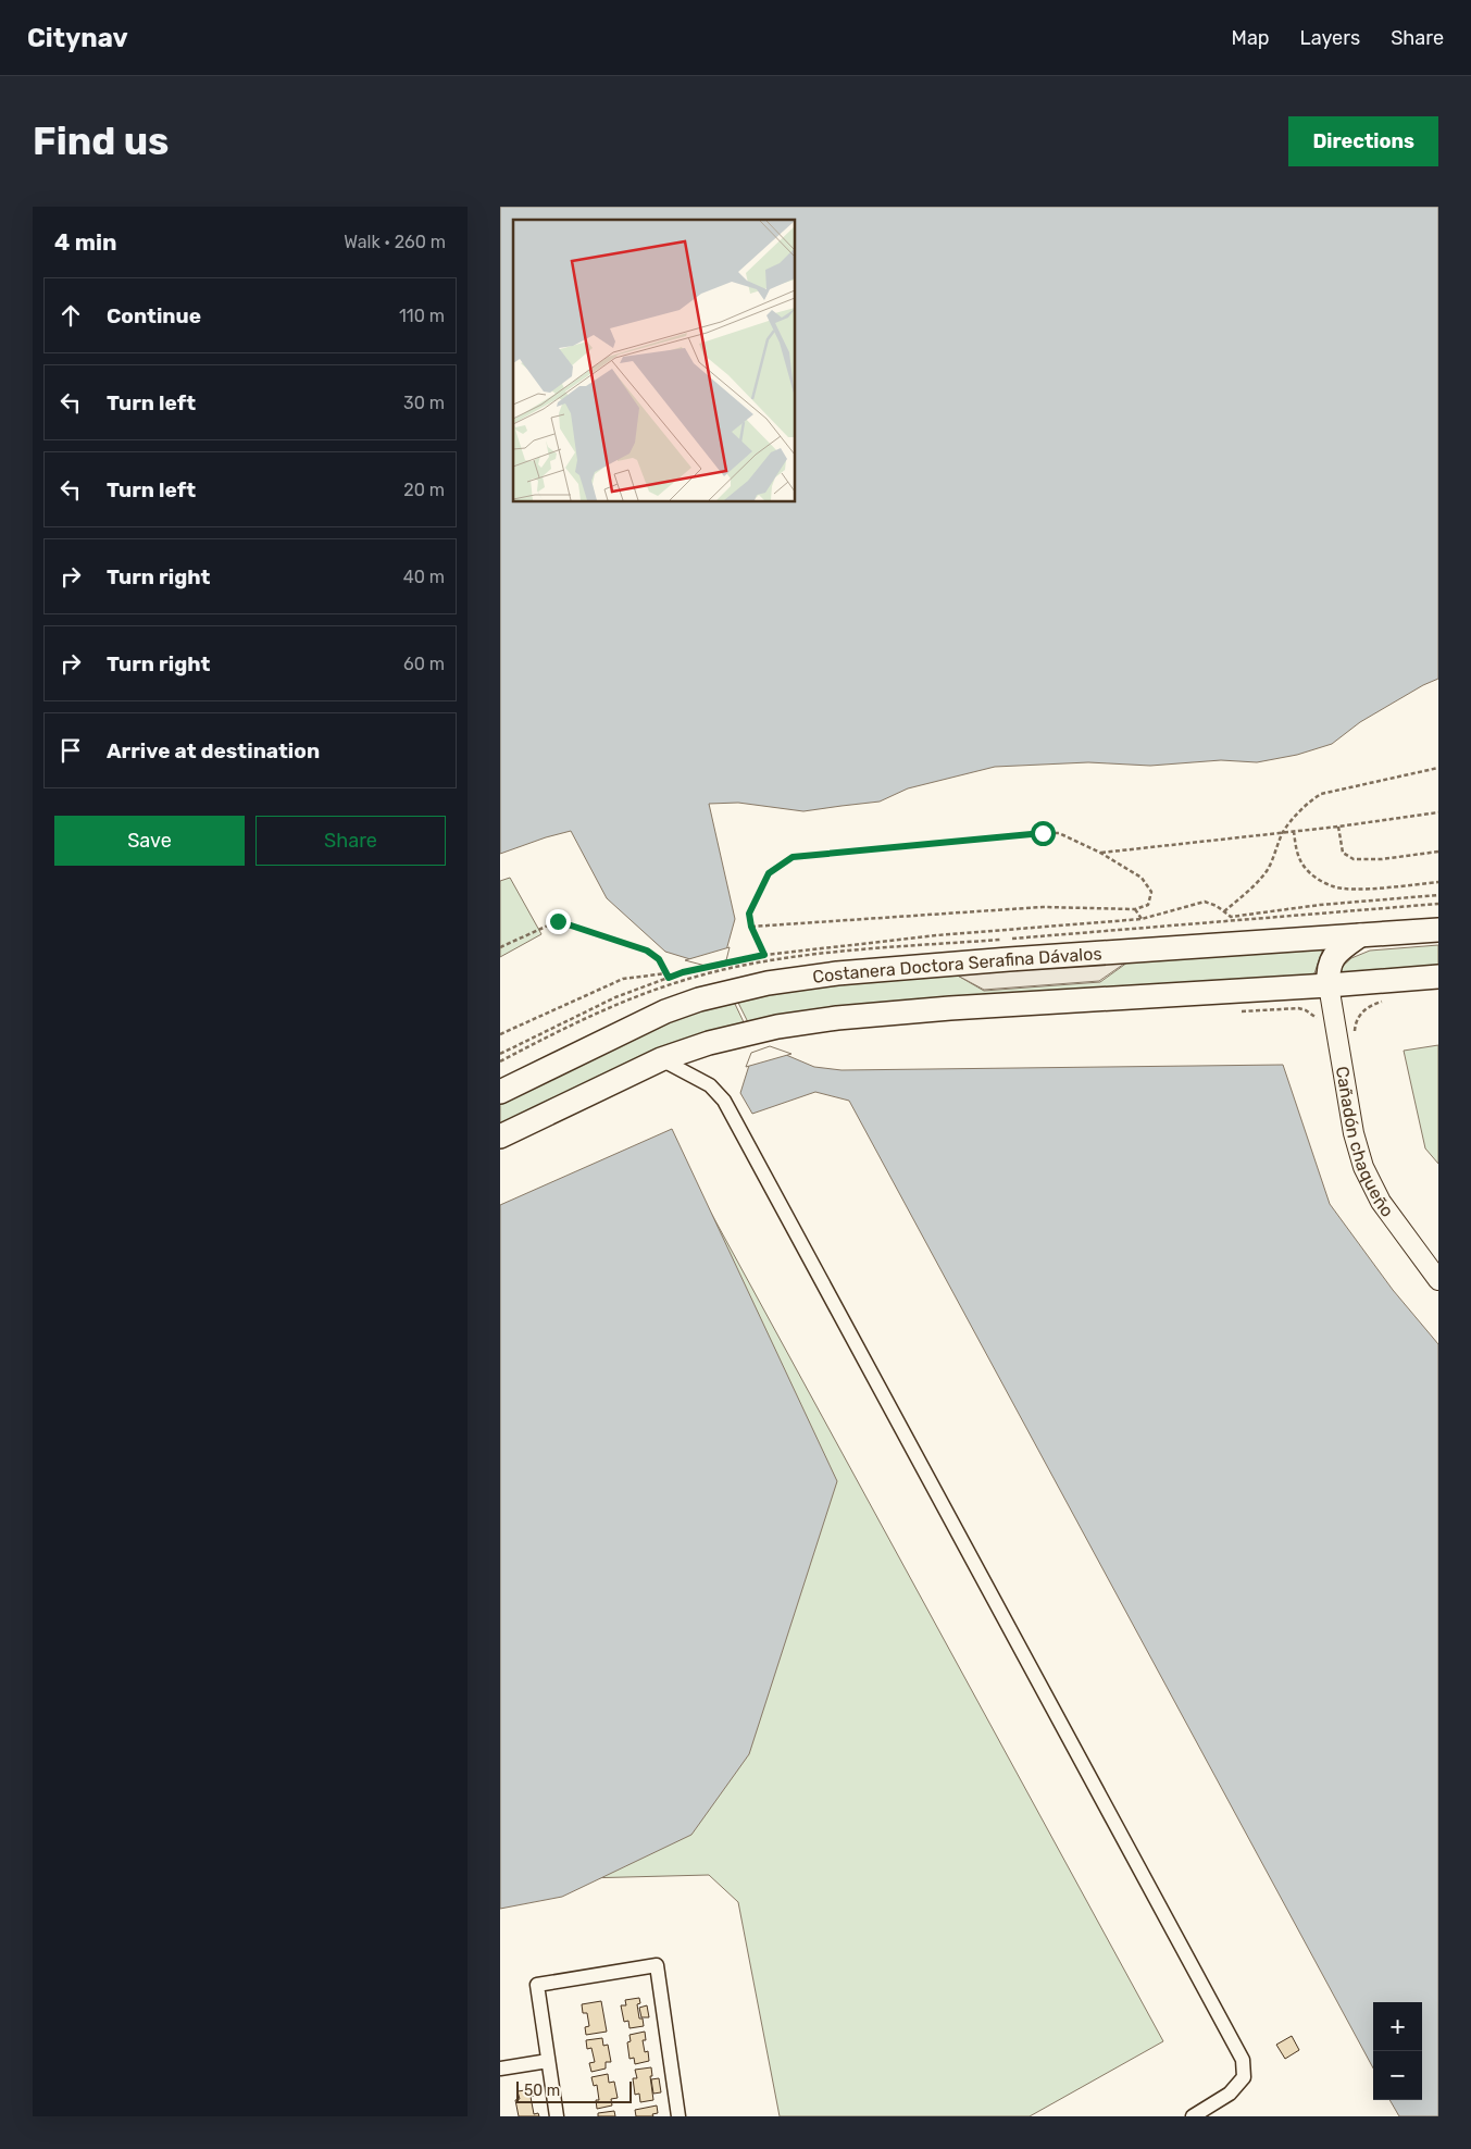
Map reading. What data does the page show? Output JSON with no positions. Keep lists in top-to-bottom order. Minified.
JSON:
{"streets":{"highway":["Costanera Doctora Serafina Dávalos"],"main road":["Cañadón chaqueño"]},"scale_bar":"50 m","page":{"header":"Citynav","nav":["Map","Layers","Share"],"buttons":["Directions",["Save","Share"]],"title":"Find us","heading":["4 min","Walk · 260 m"],"list":[["Continue","110 m"],["Turn left","30 m"],["Turn left","20 m"],["Turn right","40 m"],["Turn right","60 m"],"Arrive at destination"],"map_buttons":["+","−"],"scale":"50 m"}}
